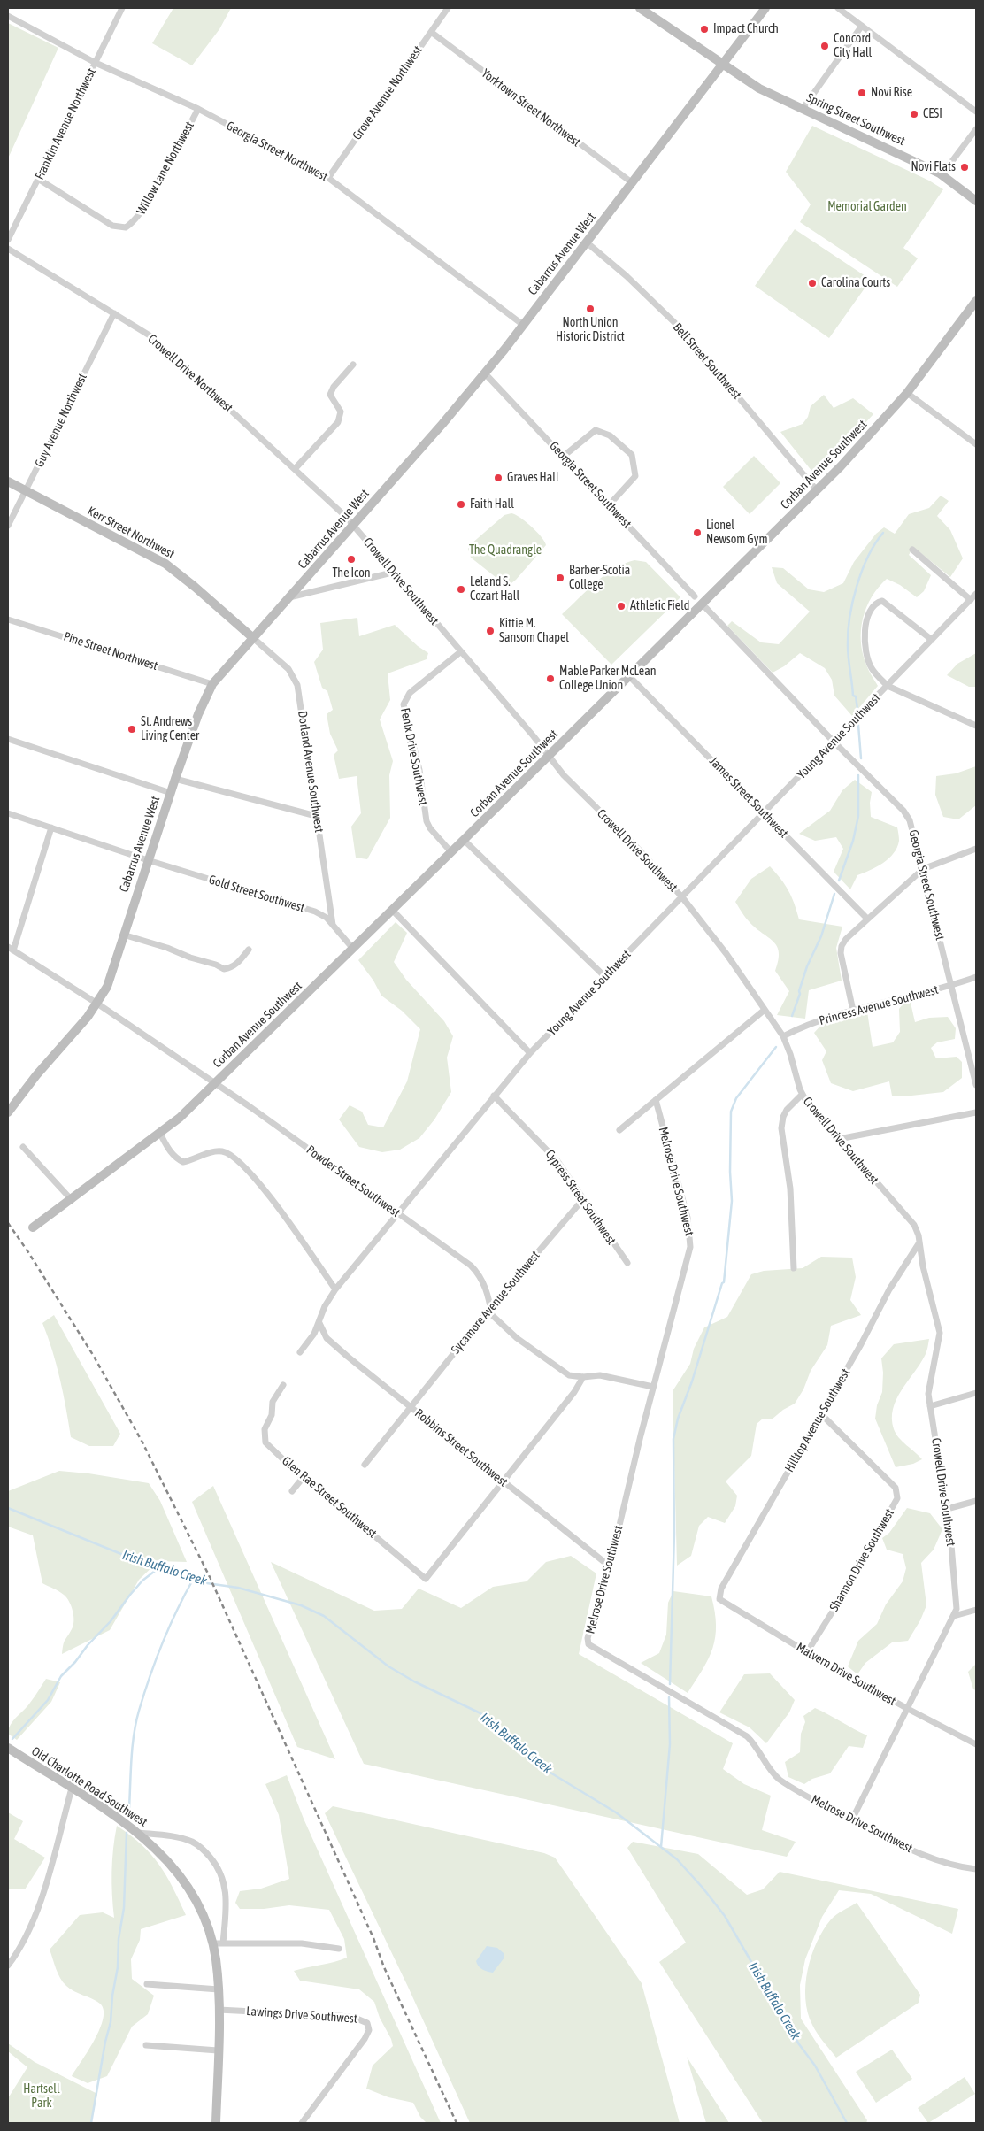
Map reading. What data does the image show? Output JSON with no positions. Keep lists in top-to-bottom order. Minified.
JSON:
{"streets":{"street":["Grove Avenue Northwest","Yorktown Street Northwest","Spring Street Southwest","Franklin Avenue Northwest","Georgia Street Northwest","Willow Lane Northwest","Cabarrus Avenue West","Bell Street Southwest","Crowell Drive Northwest","Guy Avenue Northwest","Corban Avenue Southwest","Georgia Street Southwest","Kerr Street Northwest","Crowell Drive Southwest","Pine Street Northwest","Young Avenue Southwest","Fenix Drive Southwest","Dorland Avenue Southwest","James Street Southwest","Gold Street Southwest","Princess Avenue Southwest","Powder Street Southwest","Melrose Drive Southwest","Cypress Street Southwest","Sycamore Avenue Southwest","Hilltop Avenue Southwest","Robbins Street Southwest","Glen Rae Street Southwest","Shannon Drive Southwest","Malvern Drive Southwest","Old Charlotte Road Southwest","Lawings Drive Southwest"]},"crossings":[["Grove Avenue Northwest","Yorktown Street Northwest"],["Grove Avenue Northwest","Georgia Street Northwest"],["Yorktown Street Northwest","Cabarrus Avenue West"],["Spring Street Southwest","Cabarrus Avenue West"],["Franklin Avenue Northwest","Georgia Street Northwest"],["Franklin Avenue Northwest","Willow Lane Northwest"],["Georgia Street Northwest","Willow Lane Northwest"],["Georgia Street Northwest","Cabarrus Avenue West"],["Cabarrus Avenue West","Bell Street Southwest"],["Cabarrus Avenue West","Crowell Drive Northwest"],["Cabarrus Avenue West","Georgia Street Southwest"],["Cabarrus Avenue West","Kerr Street Northwest"],["Cabarrus Avenue West","Crowell Drive Southwest"],["Cabarrus Avenue West","Pine Street Northwest"],["Cabarrus Avenue West","Dorland Avenue Southwest"],["Cabarrus Avenue West","Gold Street Southwest"],["Cabarrus Avenue West","Powder Street Southwest"],["Bell Street Southwest","Corban Avenue Southwest"],["Crowell Drive Northwest","Guy Avenue Northwest"],["Crowell Drive Northwest","Crowell Drive Southwest"],["Guy Avenue Northwest","Kerr Street Northwest"],["Corban Avenue Southwest","Georgia Street Southwest"],["Corban Avenue Southwest","Crowell Drive Southwest"],["Corban Avenue Southwest","Fenix Drive Southwest"],["Corban Avenue Southwest","James Street Southwest"],["Corban Avenue Southwest","Gold Street Southwest"],["Corban Avenue Southwest","Powder Street Southwest"],["Georgia Street Southwest","Young Avenue Southwest"],["Georgia Street Southwest","Princess Avenue Southwest"],["Kerr Street Northwest","Dorland Avenue Southwest"],["Crowell Drive Southwest","Young Avenue Southwest"],["Crowell Drive Southwest","Fenix Drive Southwest"],["Crowell Drive Southwest","Princess Avenue Southwest"],["Crowell Drive Southwest","Melrose Drive Southwest"],["Crowell Drive Southwest","Hilltop Avenue Southwest"],["Crowell Drive Southwest","Malvern Drive Southwest"],["Young Avenue Southwest","James Street Southwest"],["Young Avenue Southwest","Powder Street Southwest"],["Young Avenue Southwest","Cypress Street Southwest"],["Young Avenue Southwest","Robbins Street Southwest"],["Dorland Avenue Southwest","Gold Street Southwest"],["Powder Street Southwest","Melrose Drive Southwest"],["Powder Street Southwest","Sycamore Avenue Southwest"],["Melrose Drive Southwest","Robbins Street Southwest"],["Cypress Street Southwest","Sycamore Avenue Southwest"],["Sycamore Avenue Southwest","Robbins Street Southwest"],["Hilltop Avenue Southwest","Shannon Drive Southwest"],["Hilltop Avenue Southwest","Malvern Drive Southwest"],["Robbins Street Southwest","Glen Rae Street Southwest"],["Shannon Drive Southwest","Malvern Drive Southwest"],["Old Charlotte Road Southwest","Lawings Drive Southwest"]],"water":["Irish Buffalo Creek"],"parks":["Memorial Garden","The Quadrangle","Hartsell Park"],"places":["Impact Church","Concord City Hall","Novi Rise","CESI","Novi Flats","Carolina Courts","North Union Historic District","Graves Hall","Faith Hall","Lionel Newsom Gym","The Icon","Barber-Scotia College","Leland S. Cozart Hall","Athletic Field","Kittie M. Sansom Chapel","Mable Parker McLean College Union","St. Andrews Living Center"]}
